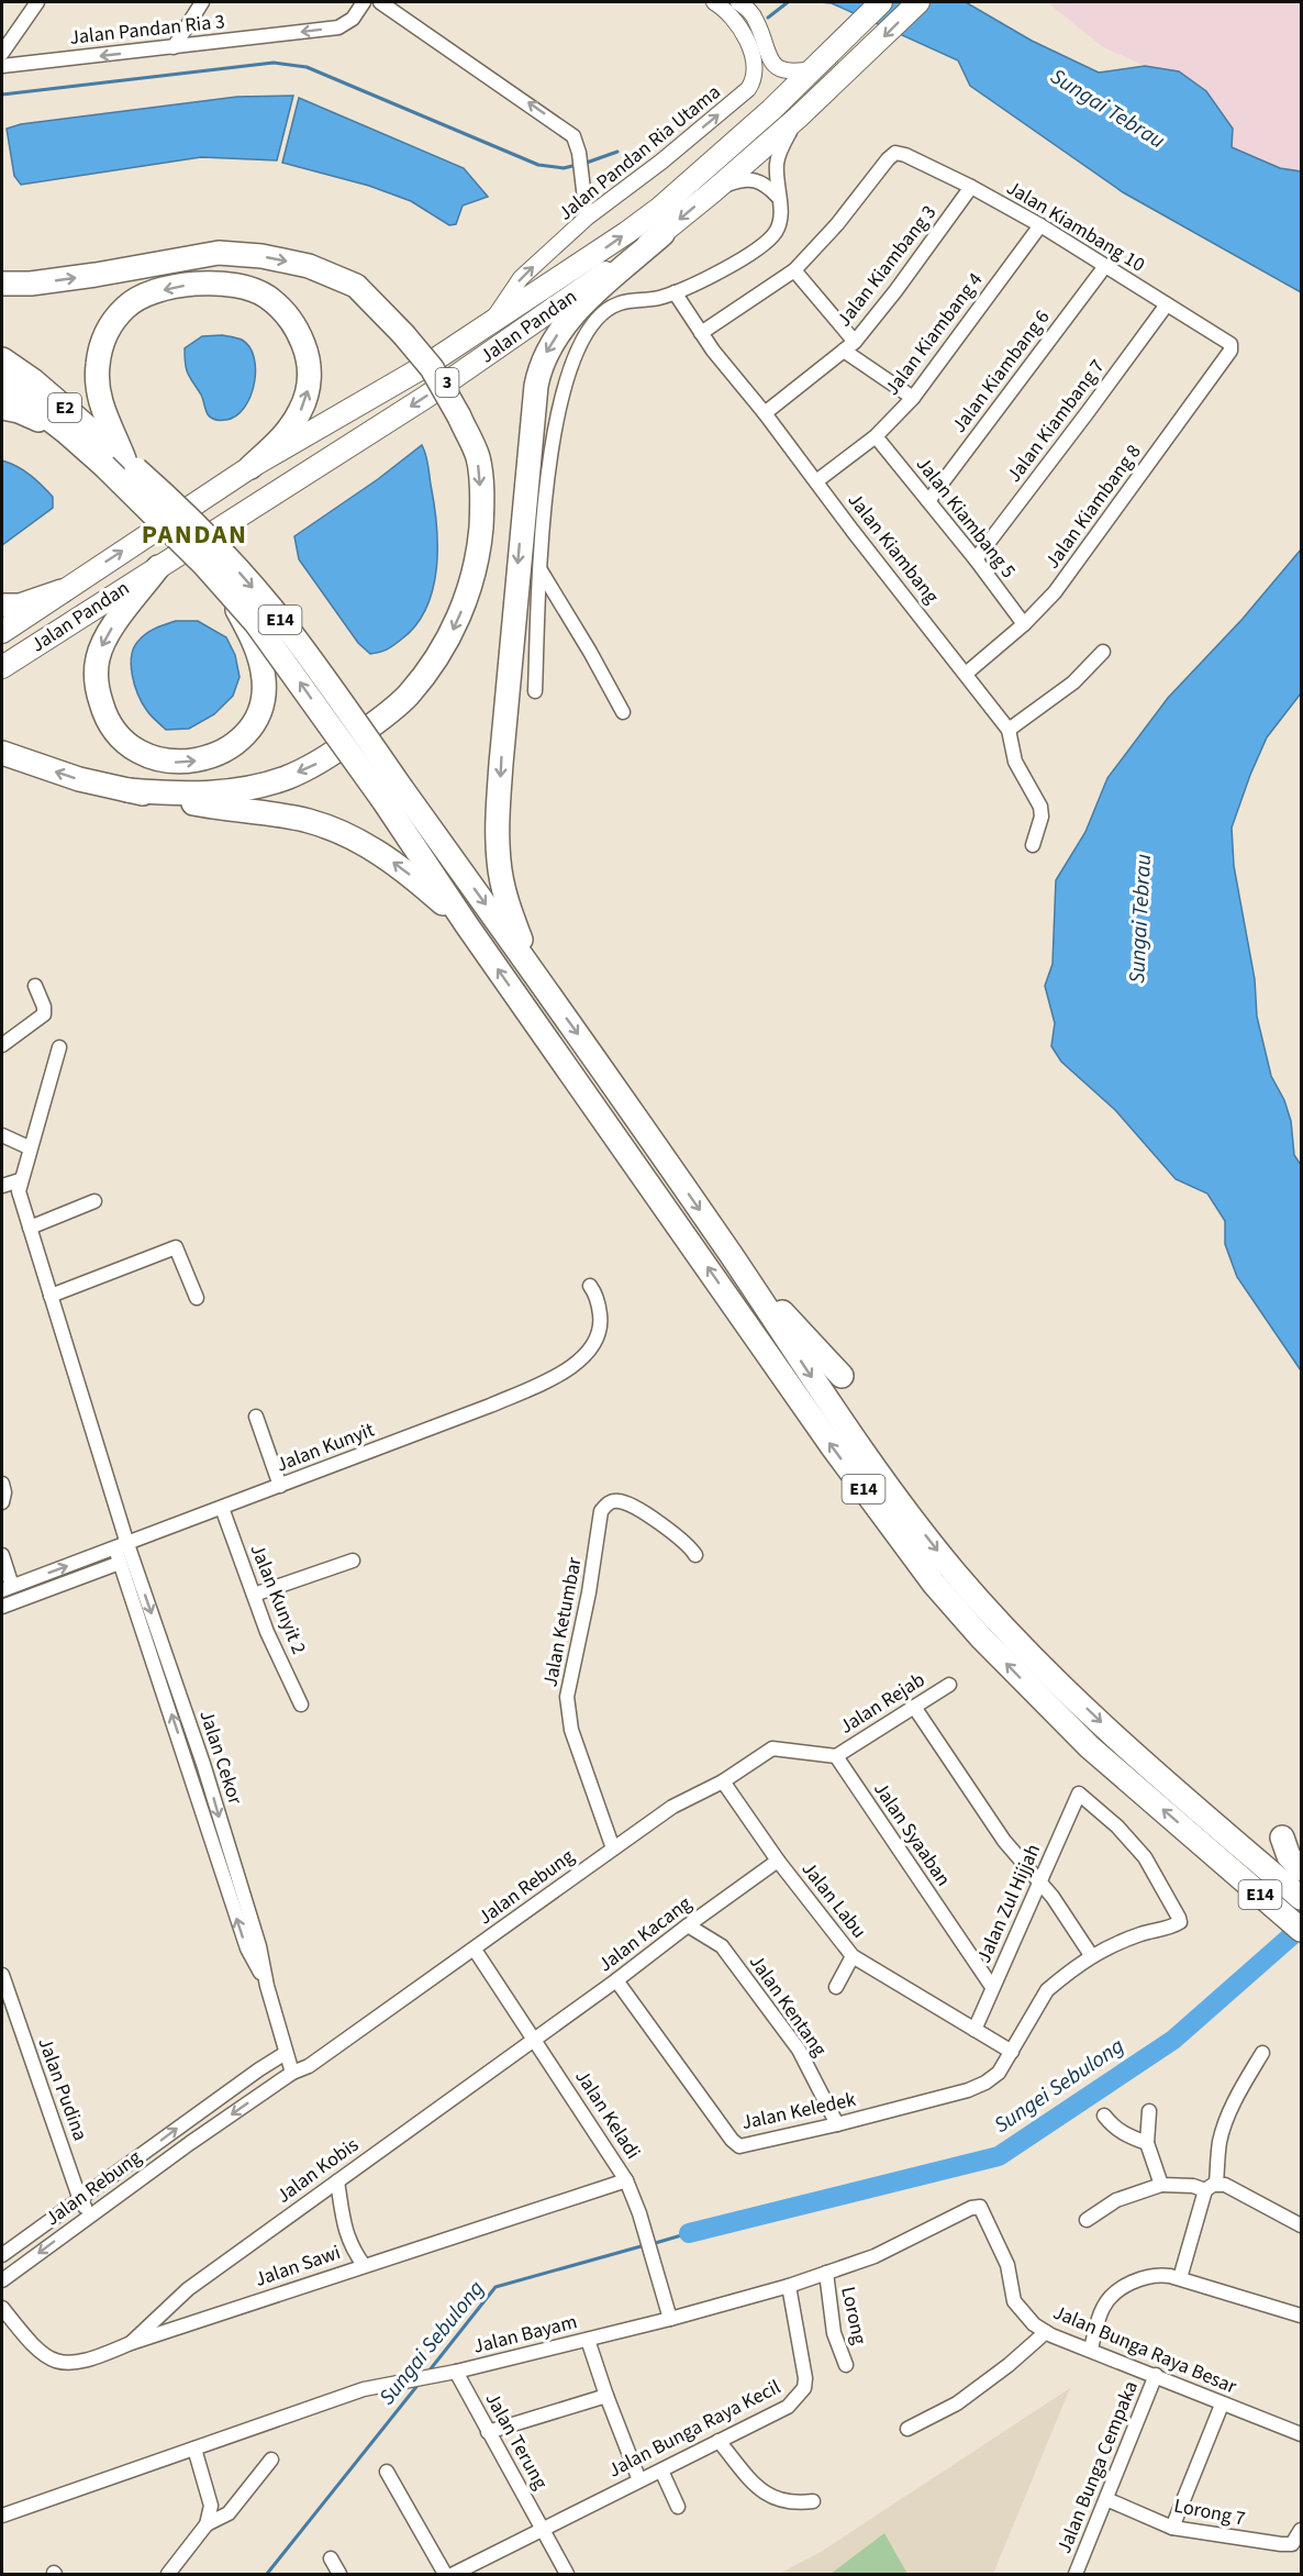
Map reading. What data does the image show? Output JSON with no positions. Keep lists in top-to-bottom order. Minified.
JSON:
{"streets":{"highway":["Jalan Pandan","3","E2","E14"],"street":["Jalan Pandan Ria 3","Jalan Pandan Ria Utama","Jalan Kiambang 10","Jalan Kiambang 3","Jalan Kiambang 4","Jalan Kiambang 6","Jalan Kiambang 7","Jalan Kiambang 8","Jalan Kiambang 5","Jalan Kiambang","Jalan Kunyit","Jalan Kunyit 2","Jalan Ketumbar","Jalan Rejab","Jalan Cekor","Jalan Syaaban","Jalan Rebung","Jalan Labu","Jalan Zul Hijjah","Jalan Kacang","Jalan Kentang","Jalan Pudina","Jalan Keledek","Jalan Keladi","Jalan Kobis","Jalan Sawi","Lorong","Jalan Bayam","Jalan Bunga Raya Besar","Jalan Bunga Raya Kecil","Jalan Terung","Jalan Bunga Cempaka","Lorong 7"]},"crossings":[["Jalan Pandan Ria Utama","Jalan Pandan"],["Jalan Kiambang 10","Jalan Kiambang 3"],["Jalan Kiambang 10","Jalan Kiambang 4"],["Jalan Kiambang 10","Jalan Kiambang 6"],["Jalan Kiambang 10","Jalan Kiambang 7"],["Jalan Kiambang 10","Jalan Kiambang 8"],["Jalan Kiambang 3","Jalan Kiambang"],["Jalan Kiambang 4","Jalan Kiambang 5"],["Jalan Kiambang 4","Jalan Kiambang"],["Jalan Kiambang 6","Jalan Kiambang 5"],["E2","E14"],["Jalan Kiambang 7","Jalan Kiambang 5"],["Jalan Kiambang 8","Jalan Kiambang 5"],["Jalan Kiambang 8","Jalan Kiambang"],["Jalan Kunyit","Jalan Kunyit 2"],["Jalan Kunyit","Jalan Cekor"],["Jalan Ketumbar","Jalan Rebung"],["Jalan Rejab","Jalan Syaaban"],["Jalan Rejab","Jalan Rebung"],["Jalan Cekor","Jalan Rebung"],["Jalan Syaaban","Jalan Rebung"],["Jalan Syaaban","Jalan Zul Hijjah"],["Jalan Rebung","Jalan Labu"],["Jalan Rebung","Jalan Pudina"],["Jalan Rebung","Jalan Keladi"],["Jalan Labu","Jalan Zul Hijjah"],["Jalan Labu","Jalan Kacang"],["Jalan Labu","Jalan Keledek"],["Jalan Zul Hijjah","Jalan Keledek"],["Jalan Kacang","Jalan Kentang"],["Jalan Kacang","Jalan Keledek"],["Jalan Kacang","Jalan Keladi"],["Jalan Kacang","Jalan Kobis"],["Jalan Kentang","Jalan Keledek"],["Jalan Keladi","Jalan Kobis"],["Jalan Keladi","Jalan Sawi"],["Jalan Keladi","Jalan Bayam"],["Jalan Kobis","Jalan Sawi"],["Lorong","Jalan Bayam"],["Jalan Bayam","Jalan Bunga Raya Besar"],["Jalan Bayam","Jalan Bunga Raya Kecil"],["Jalan Bayam","Jalan Terung"],["Jalan Bunga Raya Besar","Jalan Bunga Cempaka"],["Jalan Bunga Raya Kecil","Jalan Terung"],["Jalan Bunga Cempaka","Lorong 7"]],"one_way":["Jalan Pandan Ria 3"],"districts":["PANDAN"],"water":["Sungai Tebrau","Sungei Sebulong","Sungai Sebulong"]}
